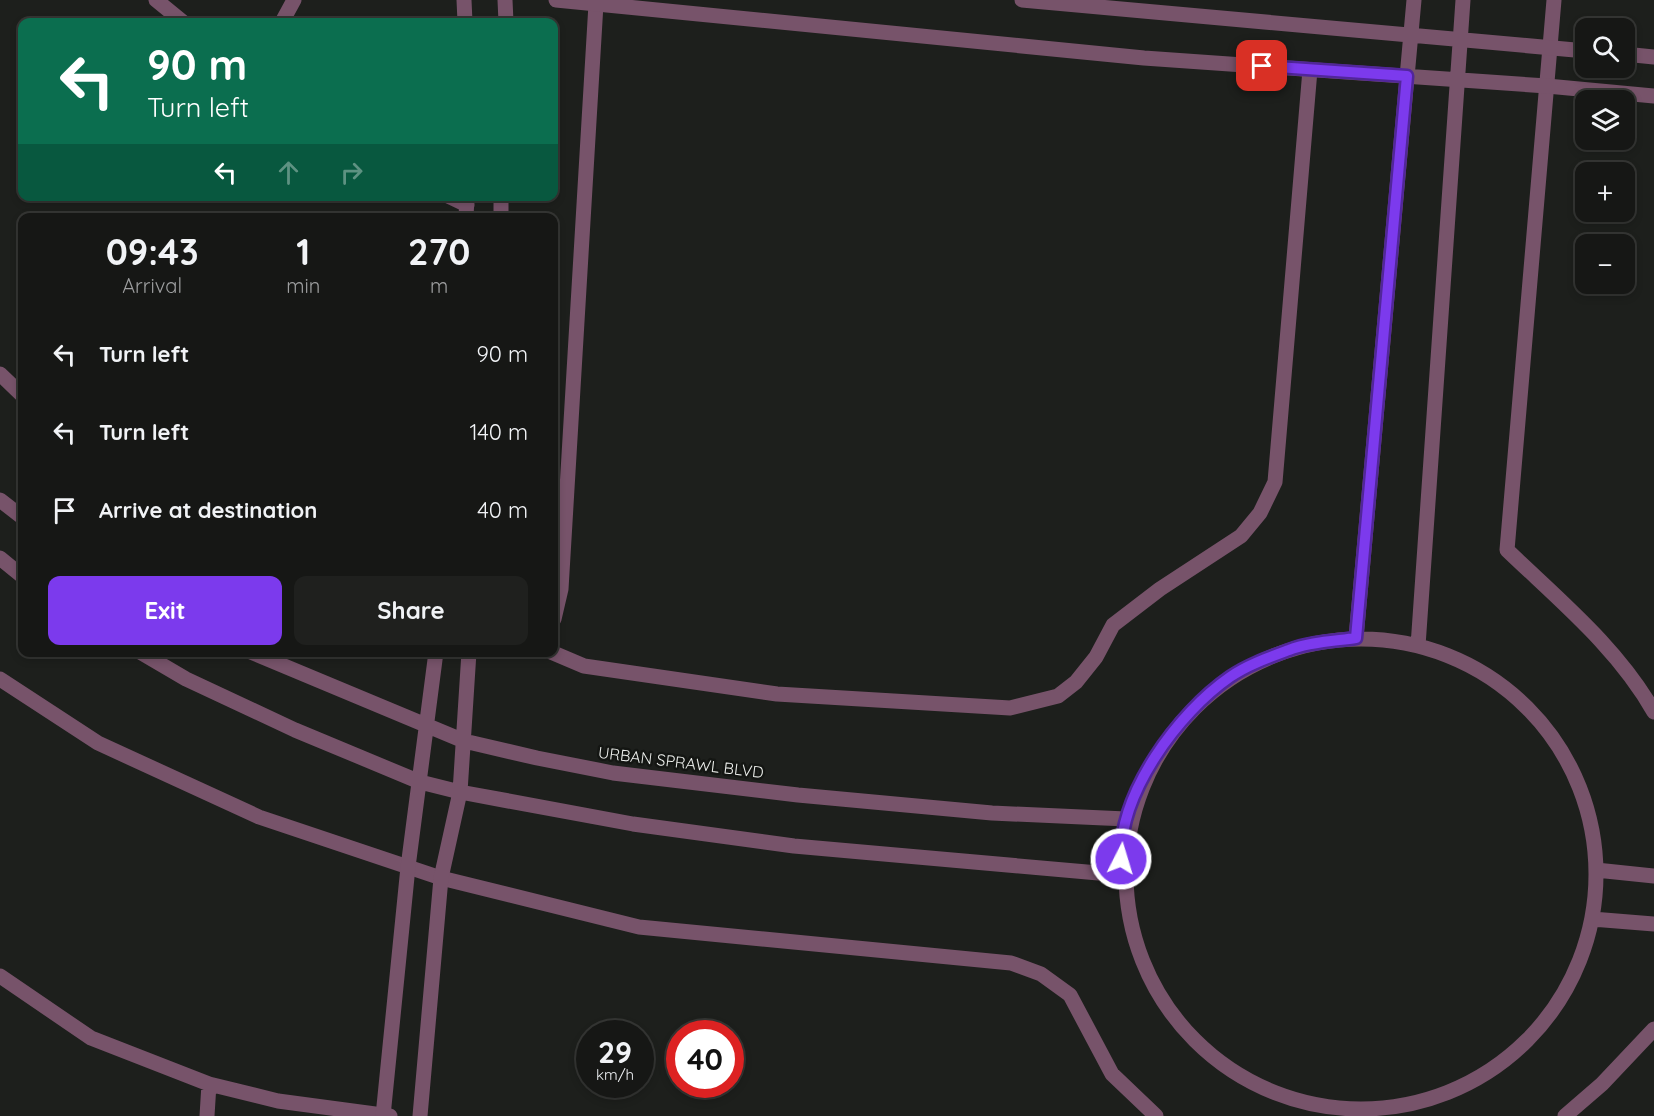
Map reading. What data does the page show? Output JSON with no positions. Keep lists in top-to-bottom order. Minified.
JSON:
{"streets":{"street":["URBAN SPRAWL BLVD"]},"page":{"map_buttons":["+","−"],"turn":["90 m","Turn left"],"eta":["09:43","Arrival","1","min","270","m"],"list":[{"name":"Turn left","value":"90 m"},{"name":"Turn left","value":"140 m"},{"name":"Arrive at destination","value":"40 m"}],"buttons":["Exit","Share"],"speed":"29 km/h","limit":"40"}}
